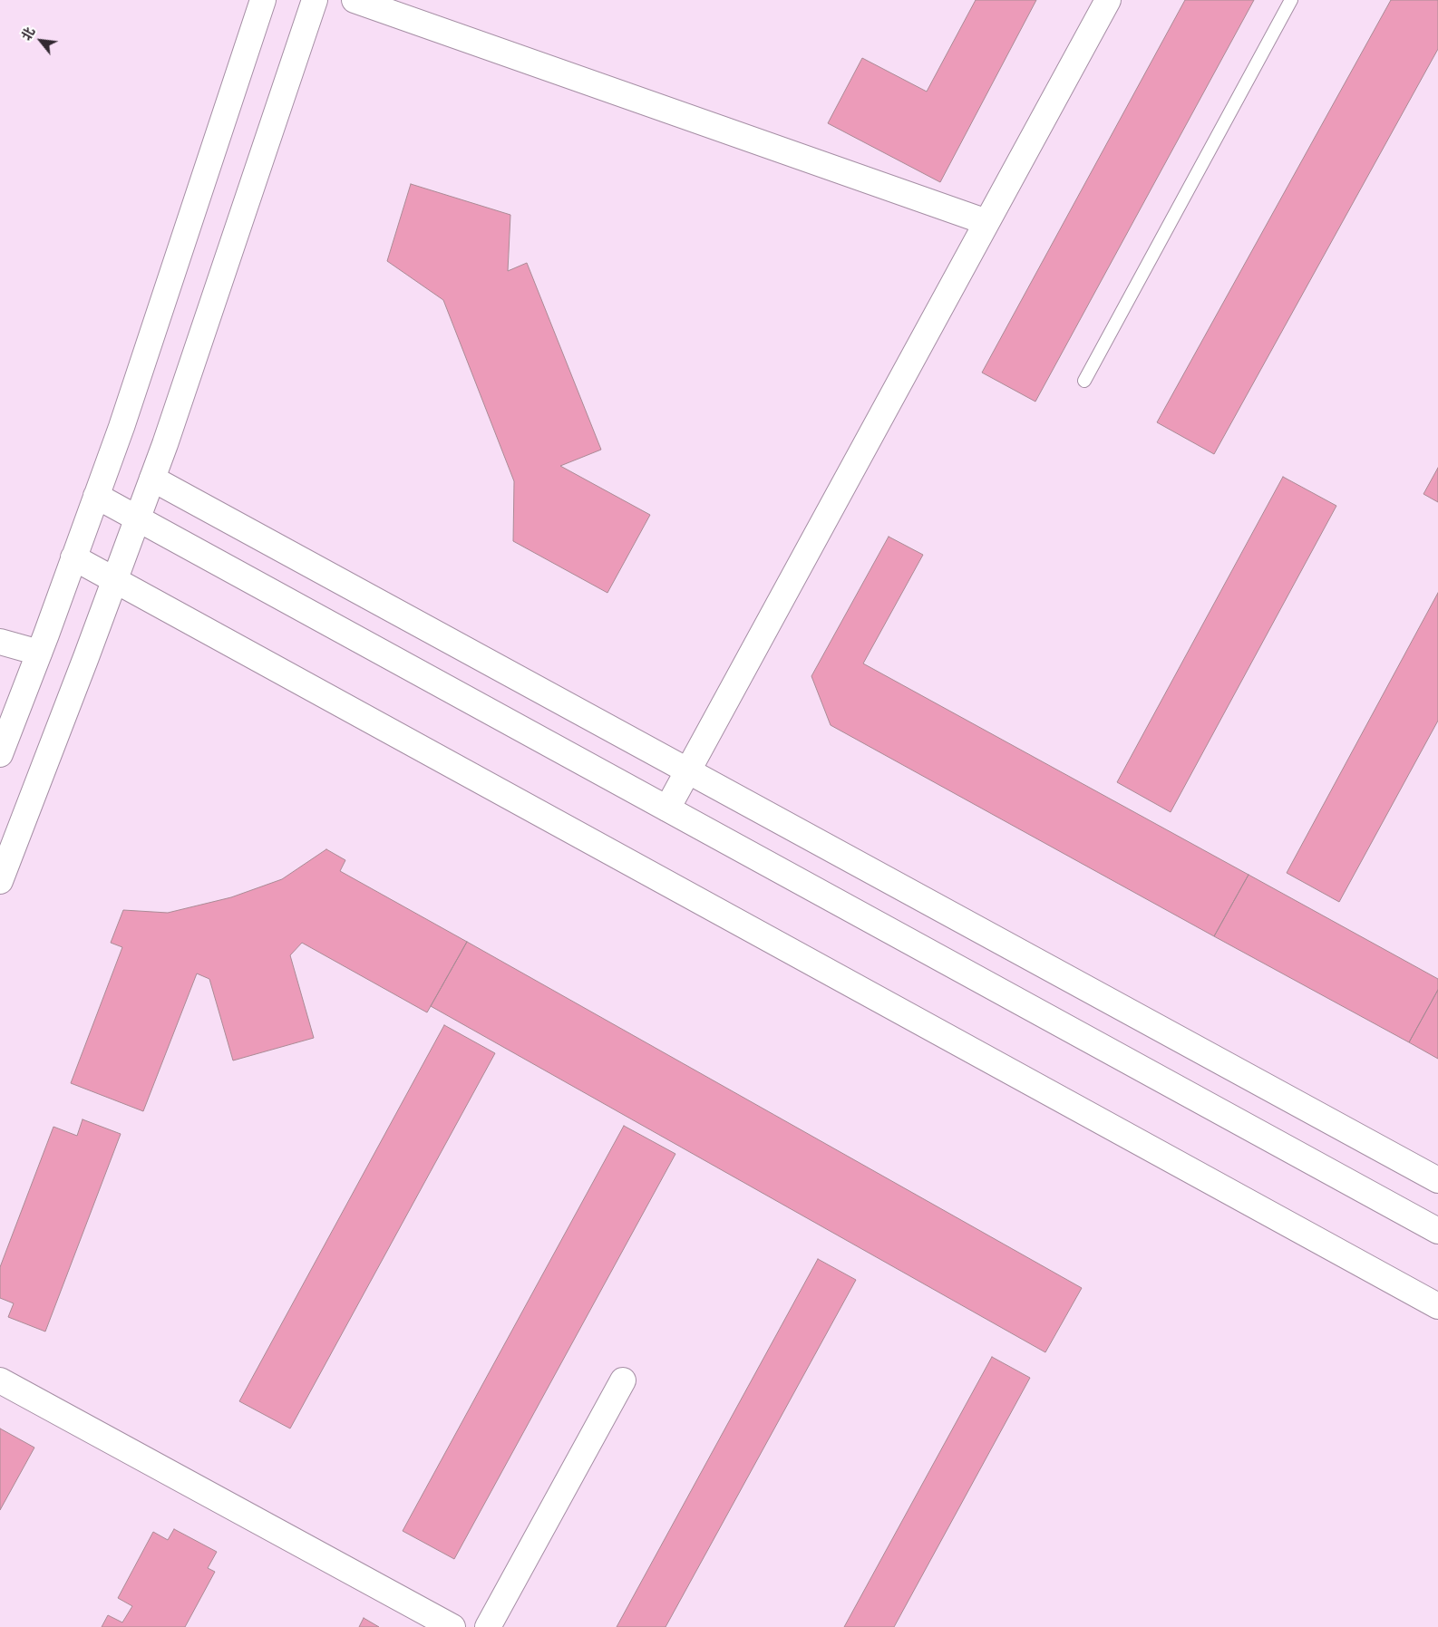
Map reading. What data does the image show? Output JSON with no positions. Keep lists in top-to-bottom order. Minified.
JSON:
{"north":"top left"}
